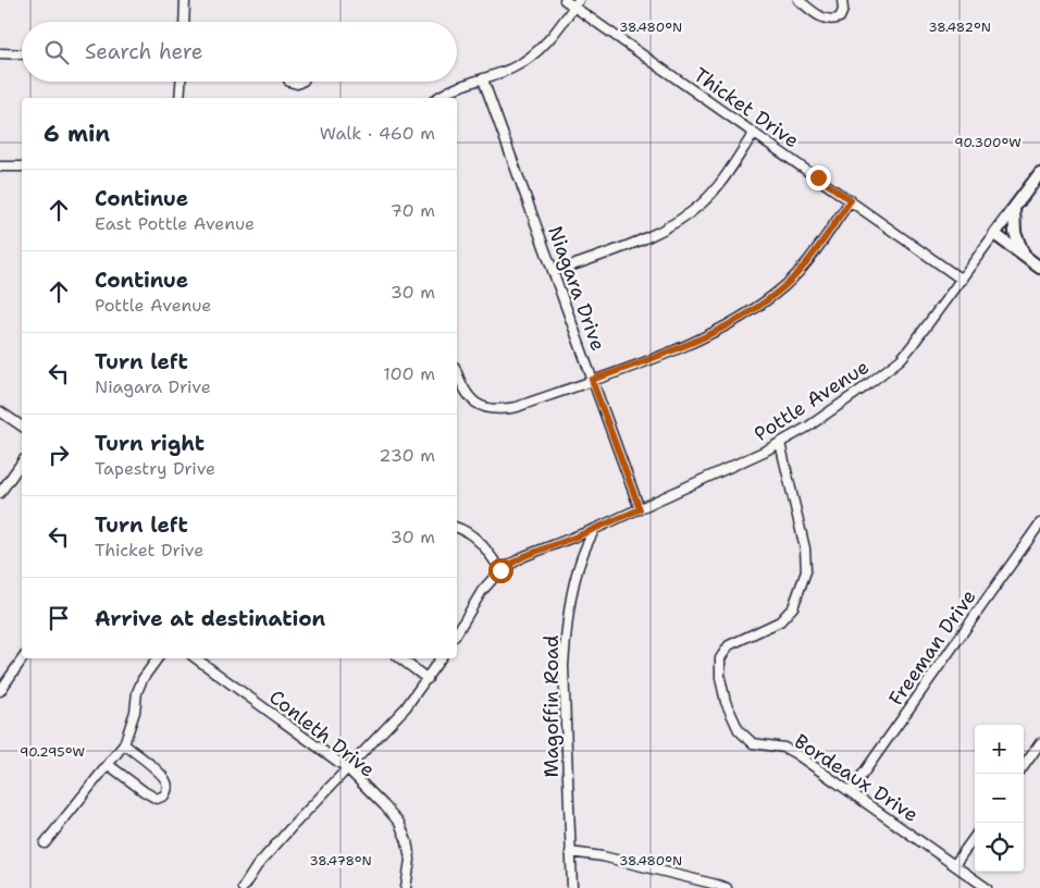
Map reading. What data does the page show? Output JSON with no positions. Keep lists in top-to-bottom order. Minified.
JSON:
{"streets":{"street":["Thicket Drive","Niagara Drive","Pottle Avenue","Freeman Drive","Magoffin Road","Conleth Drive","Bordeaux Drive"]},"crossings":[["Thicket Drive","Pottle Avenue"],["Niagara Drive","Pottle Avenue"],["Pottle Avenue","Magoffin Road"],["Pottle Avenue","Bordeaux Drive"],["Freeman Drive","Bordeaux Drive"]],"page":{"search":"Search here","heading":["6 min","Walk · 460 m"],"list":[["Continue","East Pottle Avenue","70 m"],["Continue","Pottle Avenue","30 m"],["Turn left","Niagara Drive","100 m"],["Turn right","Tapestry Drive","230 m"],["Turn left","Thicket Drive","30 m"],"Arrive at destination"],"map_buttons":["+","−"]},"coordinates":["38.480°N","38.482°N","90.300°W","90.295°W","38.478°N"]}
